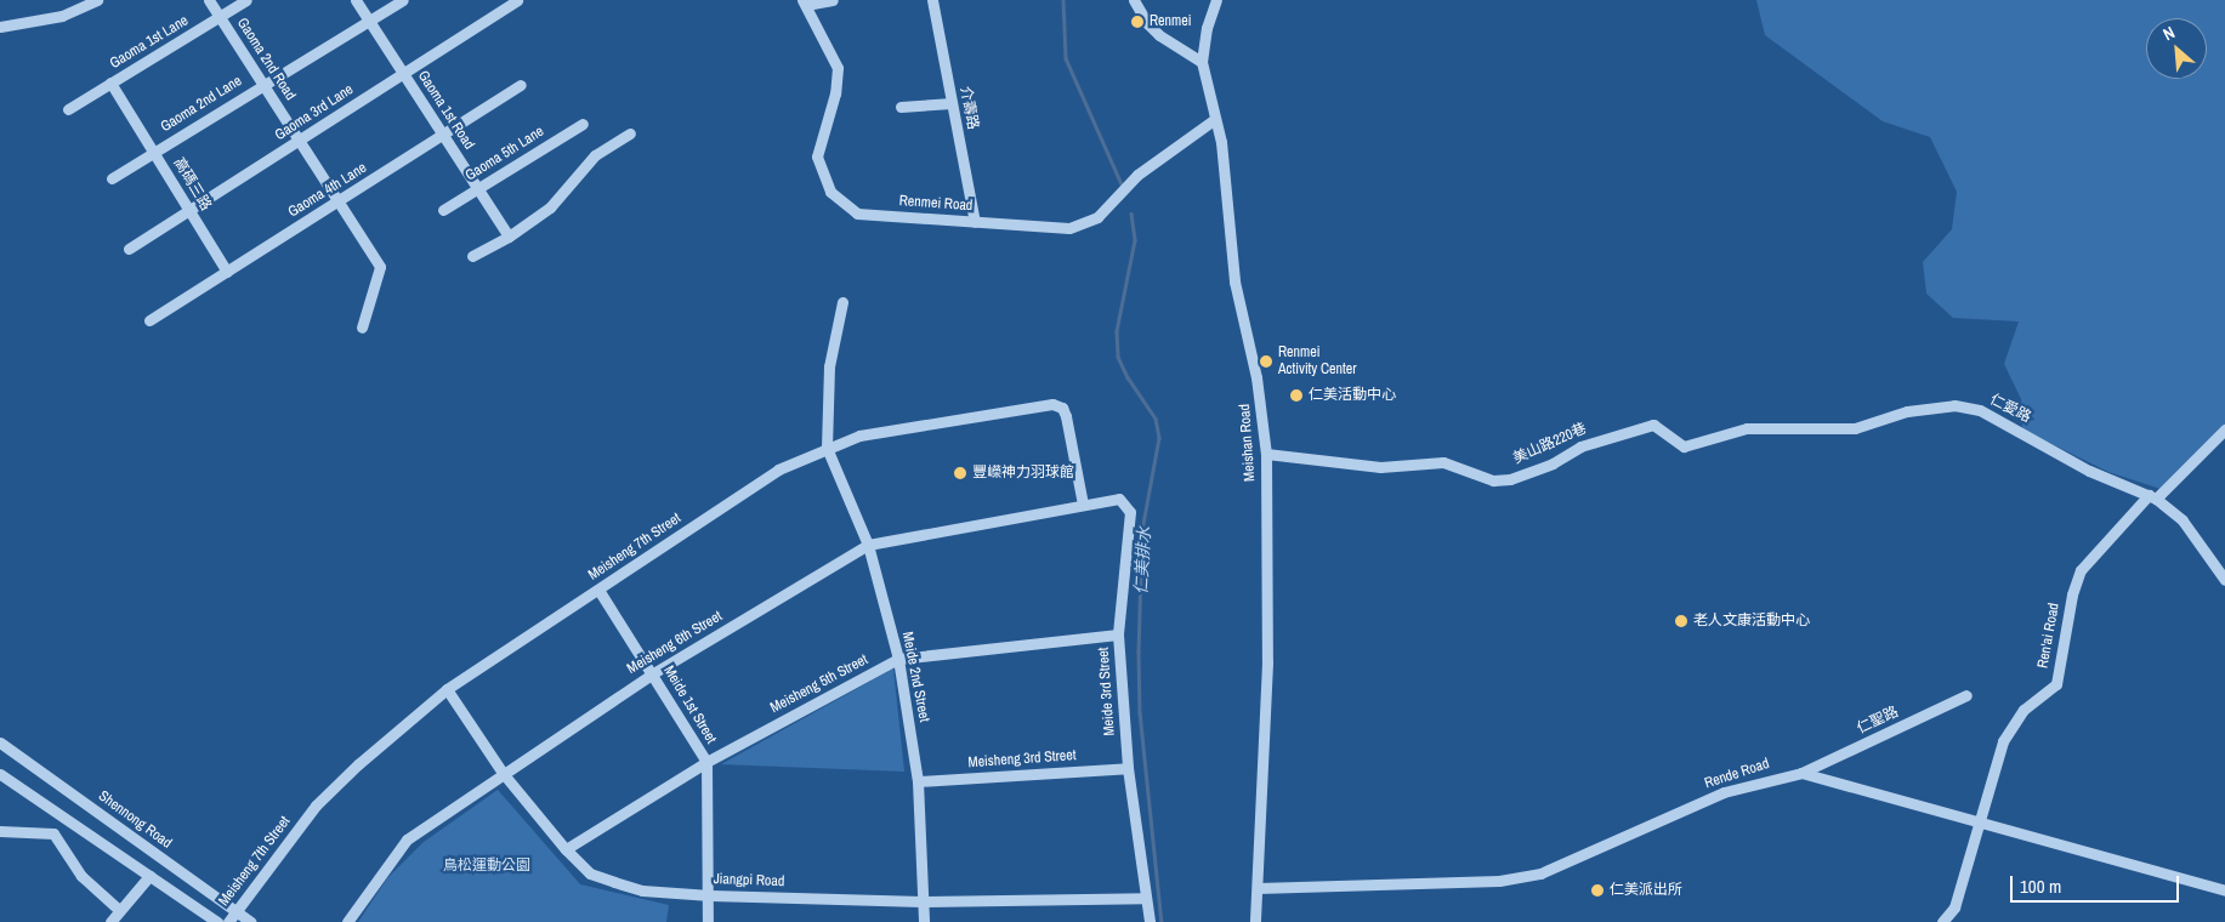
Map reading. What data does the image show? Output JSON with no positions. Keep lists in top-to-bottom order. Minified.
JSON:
{"streets":{"street":["Gaoma 1st Lane","Gaoma 2nd Road","Gaoma 2nd Lane","介壽路","Gaoma 1st Road","Gaoma 3rd Lane","Gaoma 5th Lane","高碼三路","Gaoma 4th Lane","Renmei Road","仁愛路","Meishan Road","美山路220巷","Meisheng 7th Street","Ren'ai Road","Meisheng 6th Street","Meide 2nd Street","Meisheng 5th Street","Meide 3rd Street","Meide 1st Street","仁聖路","Meisheng 3rd Street","Rende Road","Shennong Road","Jiangpi Road"]},"crossings":[["Gaoma 1st Lane","Gaoma 2nd Road"],["Gaoma 1st Lane","高碼三路"],["Gaoma 2nd Road","Gaoma 2nd Lane"],["Gaoma 2nd Road","Gaoma 3rd Lane"],["Gaoma 2nd Road","Gaoma 4th Lane"],["Gaoma 2nd Lane","Gaoma 1st Road"],["Gaoma 2nd Lane","高碼三路"],["介壽路","Renmei Road"],["Gaoma 1st Road","Gaoma 3rd Lane"],["Gaoma 1st Road","Gaoma 5th Lane"],["Gaoma 1st Road","Gaoma 4th Lane"],["Gaoma 3rd Lane","高碼三路"],["高碼三路","Gaoma 4th Lane"],["Renmei Road","Meishan Road"],["仁愛路","美山路220巷"],["仁愛路","Ren'ai Road"],["Meishan Road","美山路220巷"],["Meishan Road","Rende Road"],["Meisheng 7th Street","Meisheng 6th Street"],["Meisheng 7th Street","Meide 2nd Street"],["Meisheng 7th Street","Meide 3rd Street"],["Meisheng 7th Street","Meide 1st Street"],["Meisheng 7th Street","Shennong Road"],["Meisheng 7th Street","Jiangpi Road"],["Ren'ai Road","Rende Road"],["Meisheng 6th Street","Meide 2nd Street"],["Meisheng 6th Street","Meide 3rd Street"],["Meisheng 6th Street","Meide 1st Street"],["Meisheng 6th Street","Jiangpi Road"],["Meide 2nd Street","Meisheng 5th Street"],["Meide 2nd Street","Meisheng 3rd Street"],["Meide 2nd Street","Jiangpi Road"],["Meisheng 5th Street","Meide 3rd Street"],["Meisheng 5th Street","Meide 1st Street"],["Meisheng 5th Street","Jiangpi Road"],["Meide 3rd Street","Meisheng 3rd Street"],["Meide 3rd Street","Jiangpi Road"],["Meide 1st Street","Jiangpi Road"],["仁聖路","Rende Road"]],"water":["仁美排水"],"parks":["鳥松運動公園"],"places":["Renmei","Renmei Activity Center","仁美活動中心","豐嶸神力羽球館","老人文康活動中心","仁美派出所"],"scale_bar":"100 m","north":"top left"}
